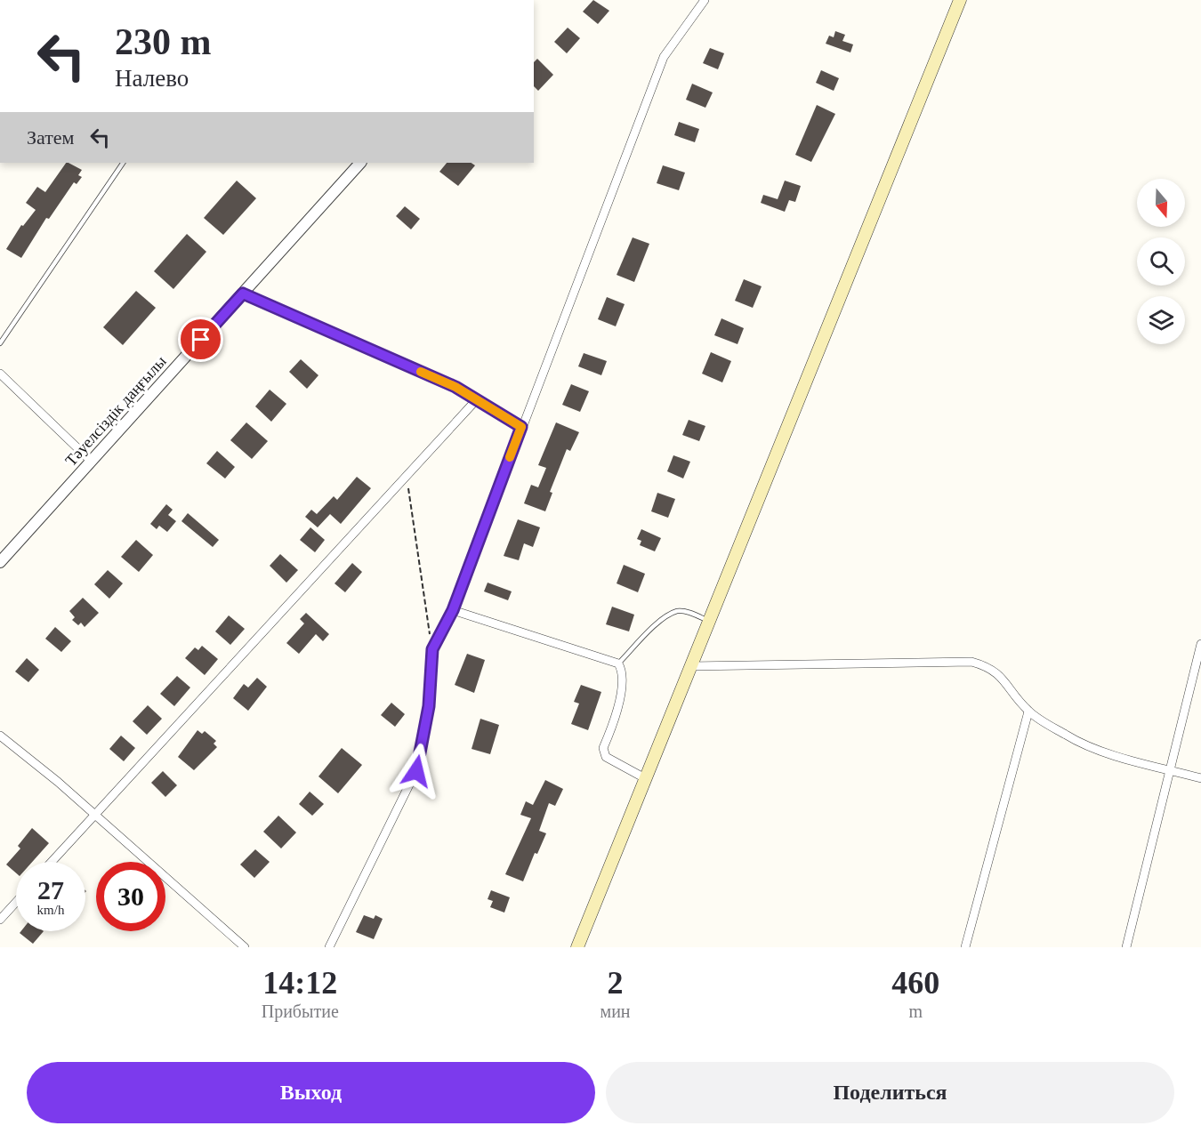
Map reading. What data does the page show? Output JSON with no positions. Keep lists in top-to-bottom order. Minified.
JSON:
{"streets":{"street":["Тәуелсіздік даңғылы"]},"north":"bottom","page":{"turn":["230 m","Налево"],"then":"Затем","speed":"27 km/h","limit":"30","eta":["14:12","Прибытие","2","мин","460","m"],"buttons":["Выход","Поделиться"]}}
